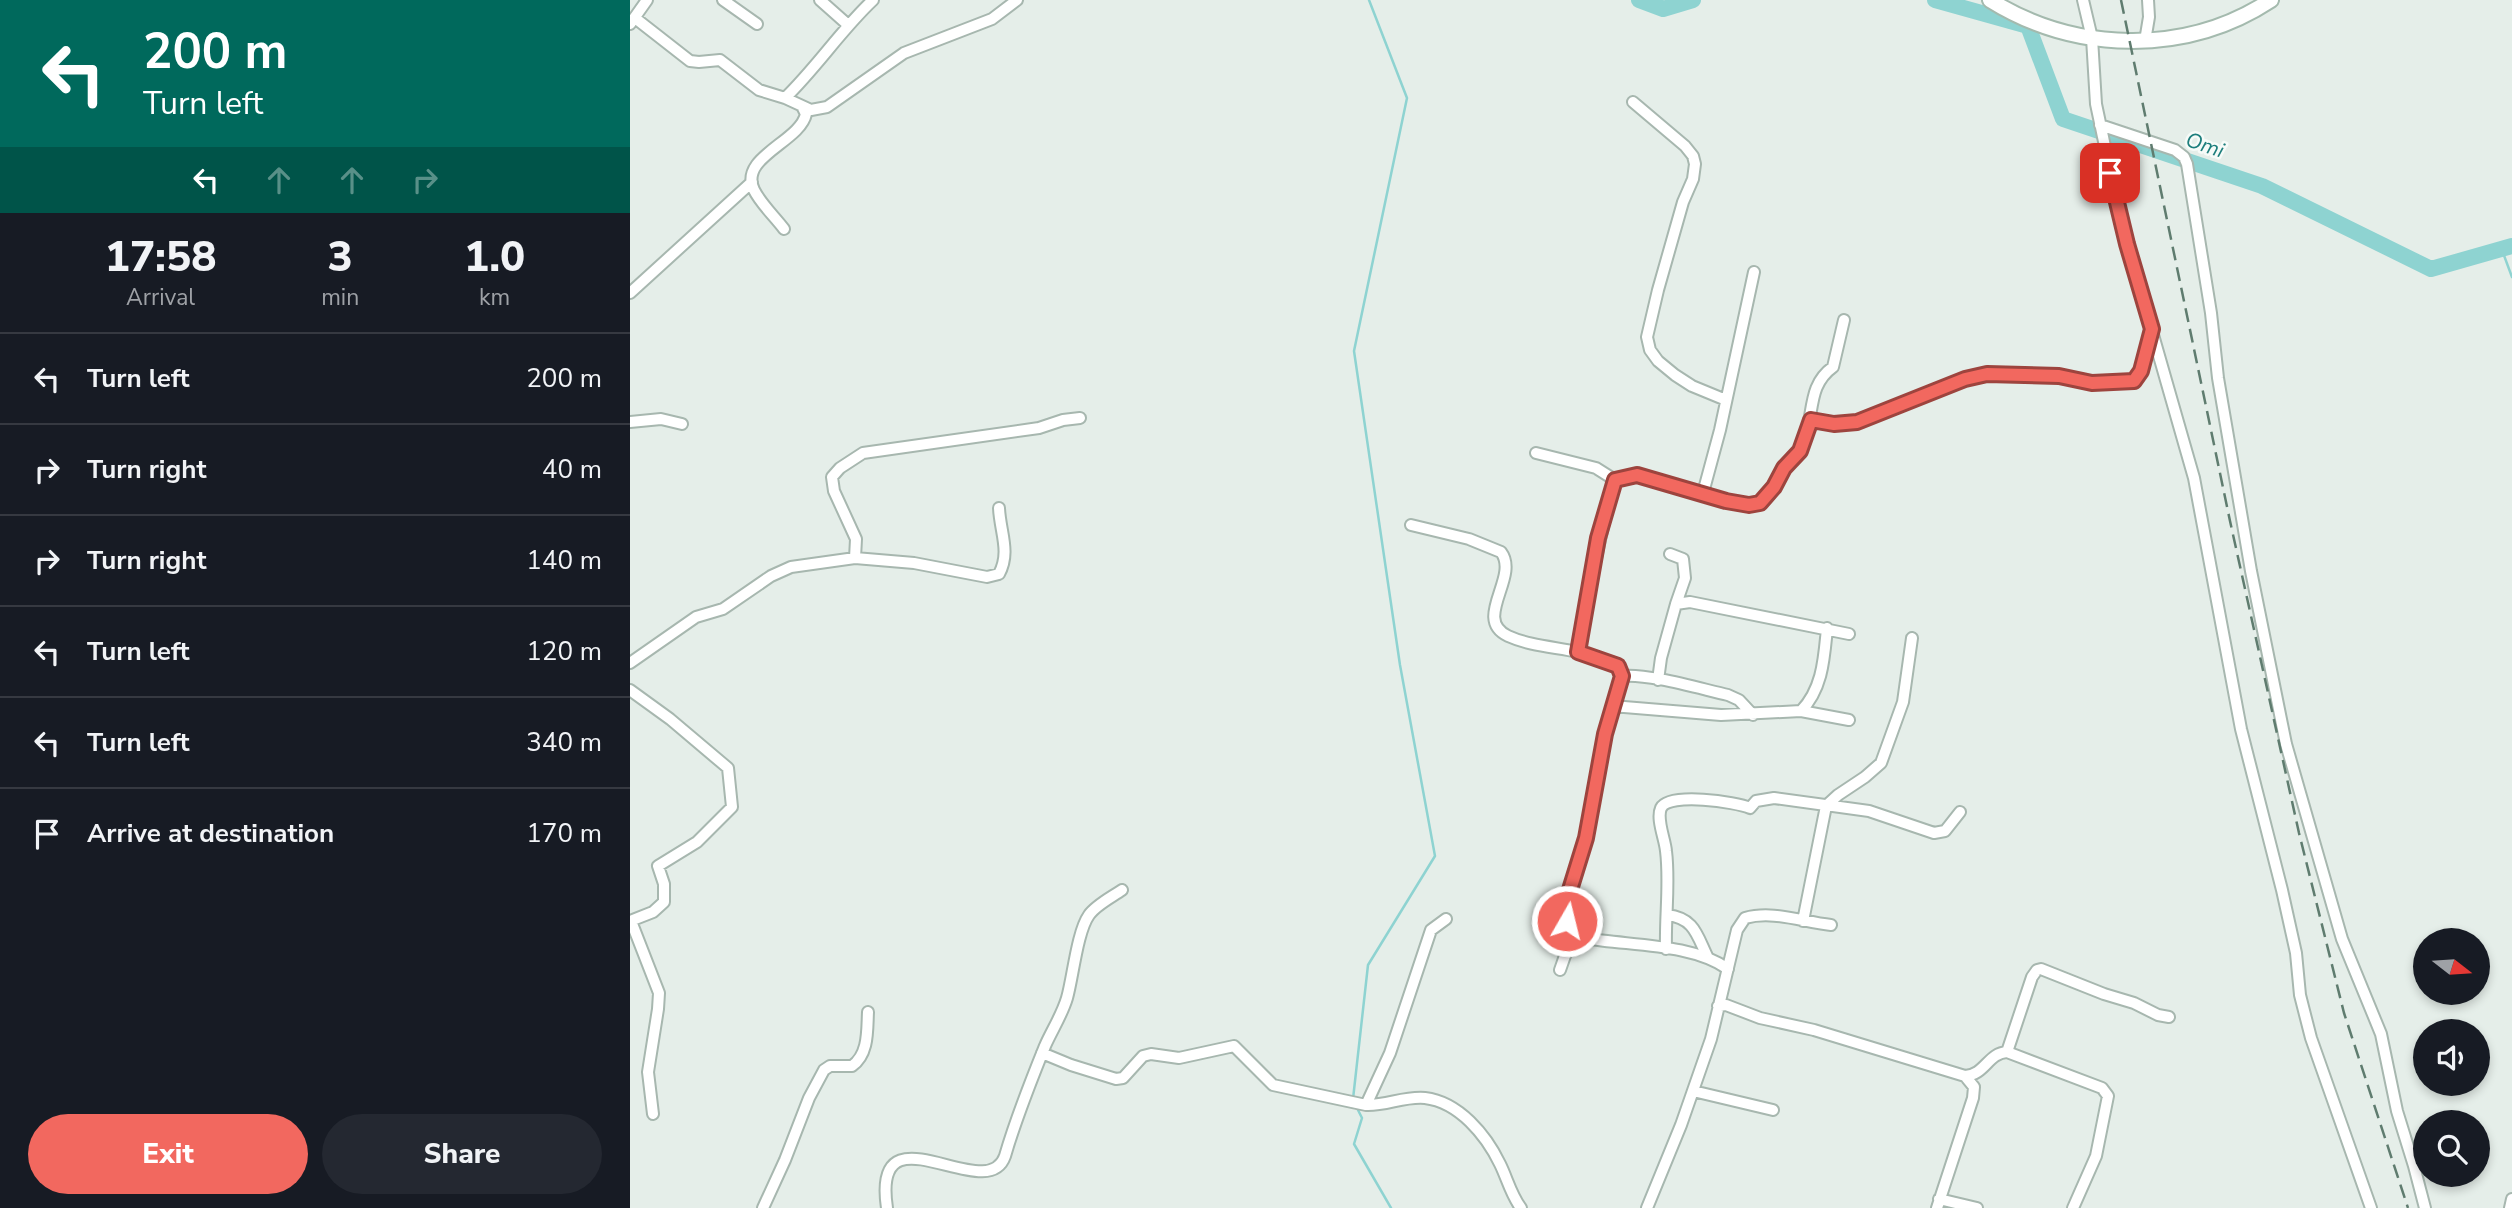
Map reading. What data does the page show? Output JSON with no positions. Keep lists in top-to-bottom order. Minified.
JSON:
{"water":["Omi"],"north":"right","page":{"turn":["200 m","Turn left"],"eta":["17:58","Arrival","3","min","1.0","km"],"list":[{"name":"Turn left","value":"200 m"},{"name":"Turn right","value":"40 m"},{"name":"Turn right","value":"140 m"},{"name":"Turn left","value":"120 m"},{"name":"Turn left","value":"340 m"},{"name":"Arrive at destination","value":"170 m"}],"buttons":["Exit","Share"]}}
